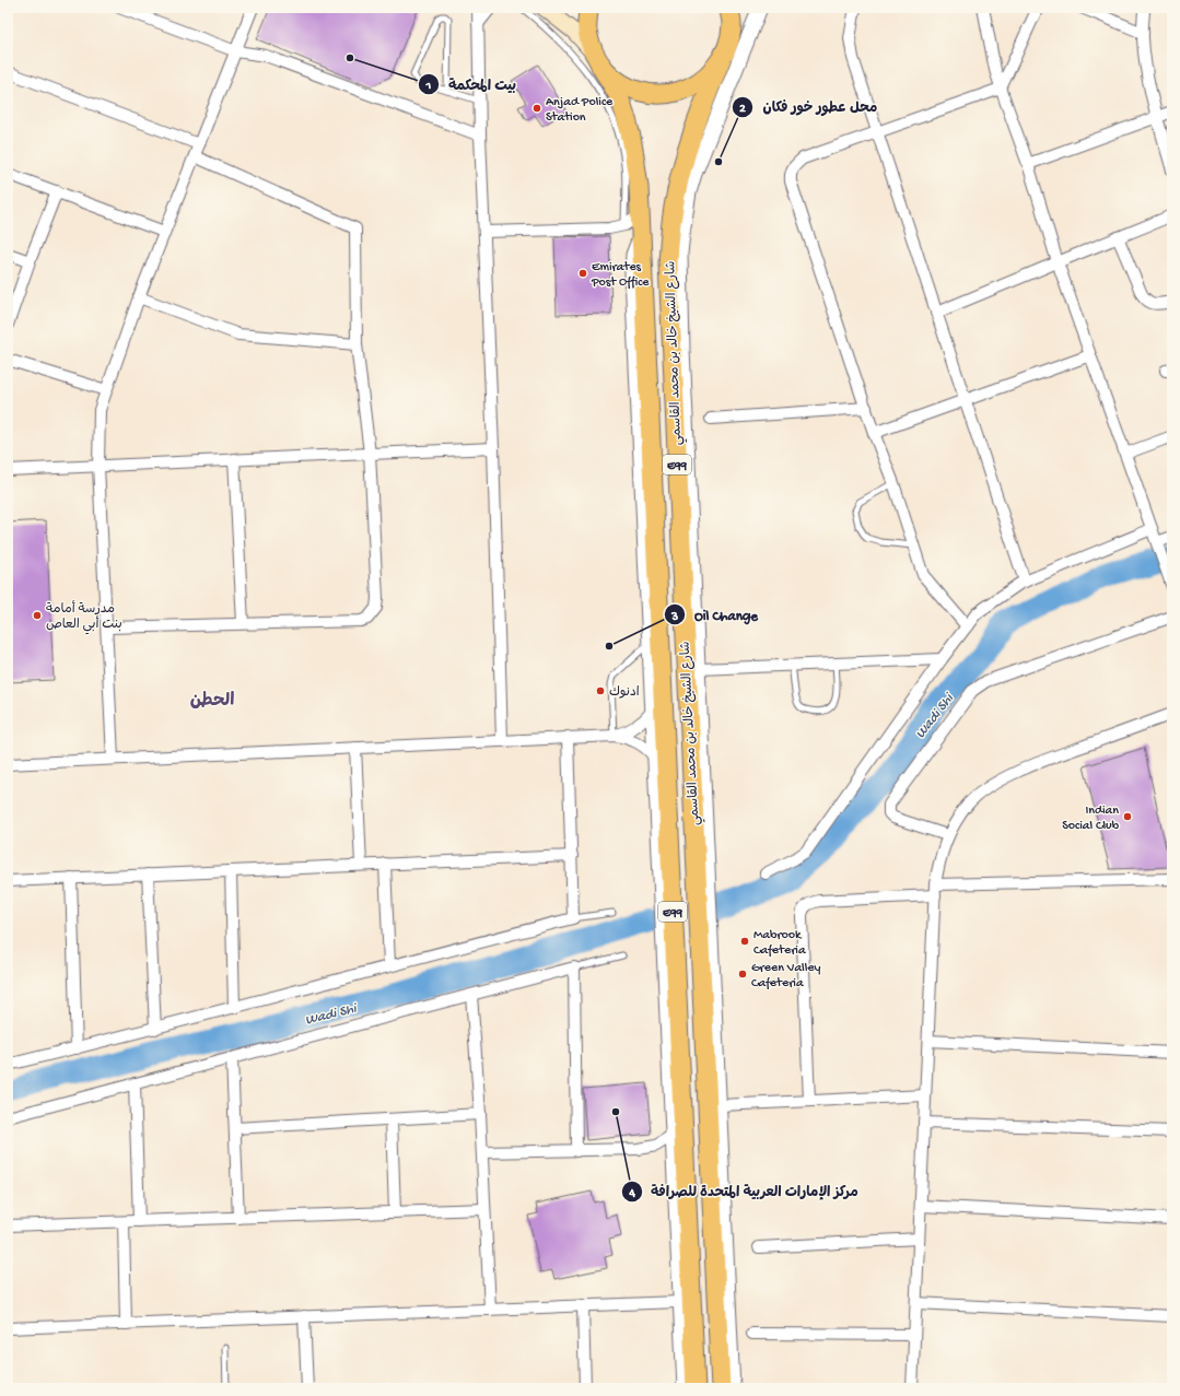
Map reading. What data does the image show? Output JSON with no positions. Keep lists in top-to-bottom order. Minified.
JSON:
{"streets":{"highway":["شارع الشيخ خالد بن محمد القاسمي","E99"]},"districts":["الحطن"],"water":["Wadi Shi"],"places":["بيت المحكمة","Anjad Police Station","محل عطور خور فكان","Emirates Post Office","مدرسة أمامة بنت أبي العاص","Oil Change","ادنوك","Indian Social Club","Mabrook Cafeteria","Green Valley Cafeteria","مركز الإمارات العربية المتحدة للصرافة"]}
